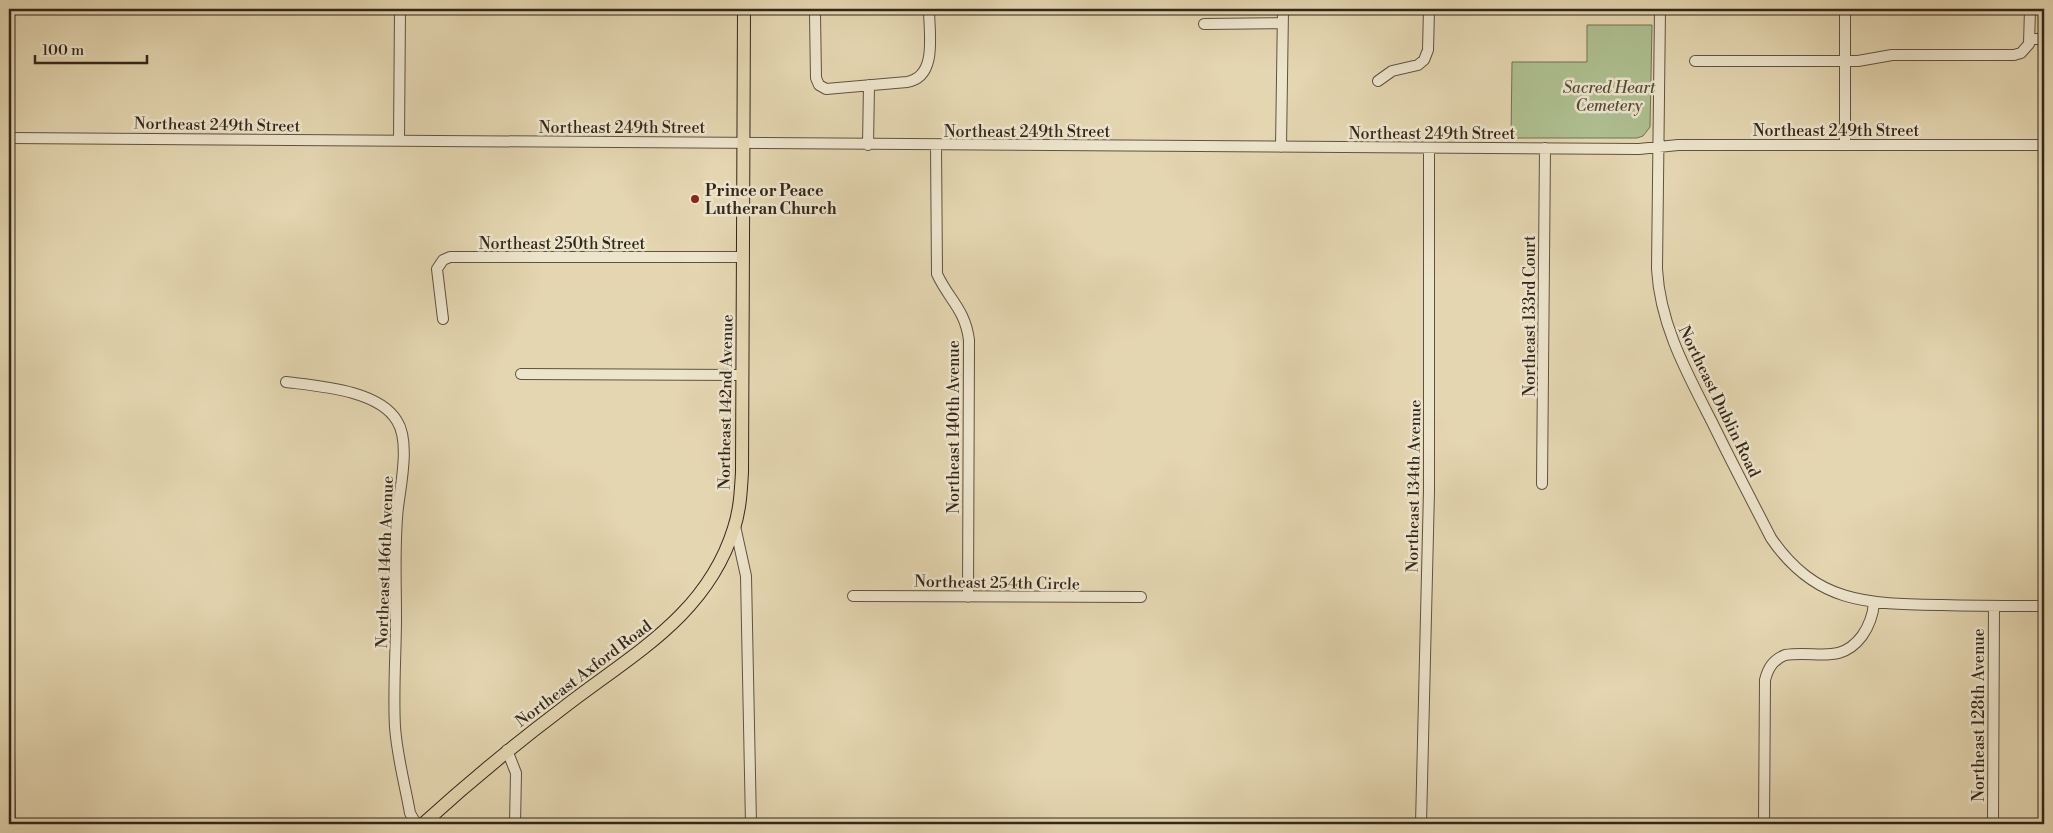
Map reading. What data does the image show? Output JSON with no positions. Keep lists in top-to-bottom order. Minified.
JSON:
{"streets":{"main road":["Northeast 142nd Avenue","Northeast Axford Road"],"street":["Northeast 249th Street","Northeast 250th Street","Northeast 133rd Court","Northeast Dublin Road","Northeast 140th Avenue","Northeast 134th Avenue","Northeast 146th Avenue","Northeast 254th Circle","Northeast 128th Avenue"]},"crossings":[["Northeast 249th Street","Northeast 133rd Court"],["Northeast 249th Street","Northeast Dublin Road"],["Northeast 249th Street","Northeast 142nd Avenue"],["Northeast 249th Street","Northeast 140th Avenue"],["Northeast 249th Street","Northeast 134th Avenue"],["Northeast 250th Street","Northeast 142nd Avenue"],["Northeast Dublin Road","Northeast 128th Avenue"],["Northeast 142nd Avenue","Northeast Axford Road"],["Northeast 140th Avenue","Northeast 254th Circle"]],"parks":["Sacred Heart Cemetery"],"places":["Prince or Peace Lutheran Church"],"scale_bar":"100 m"}
